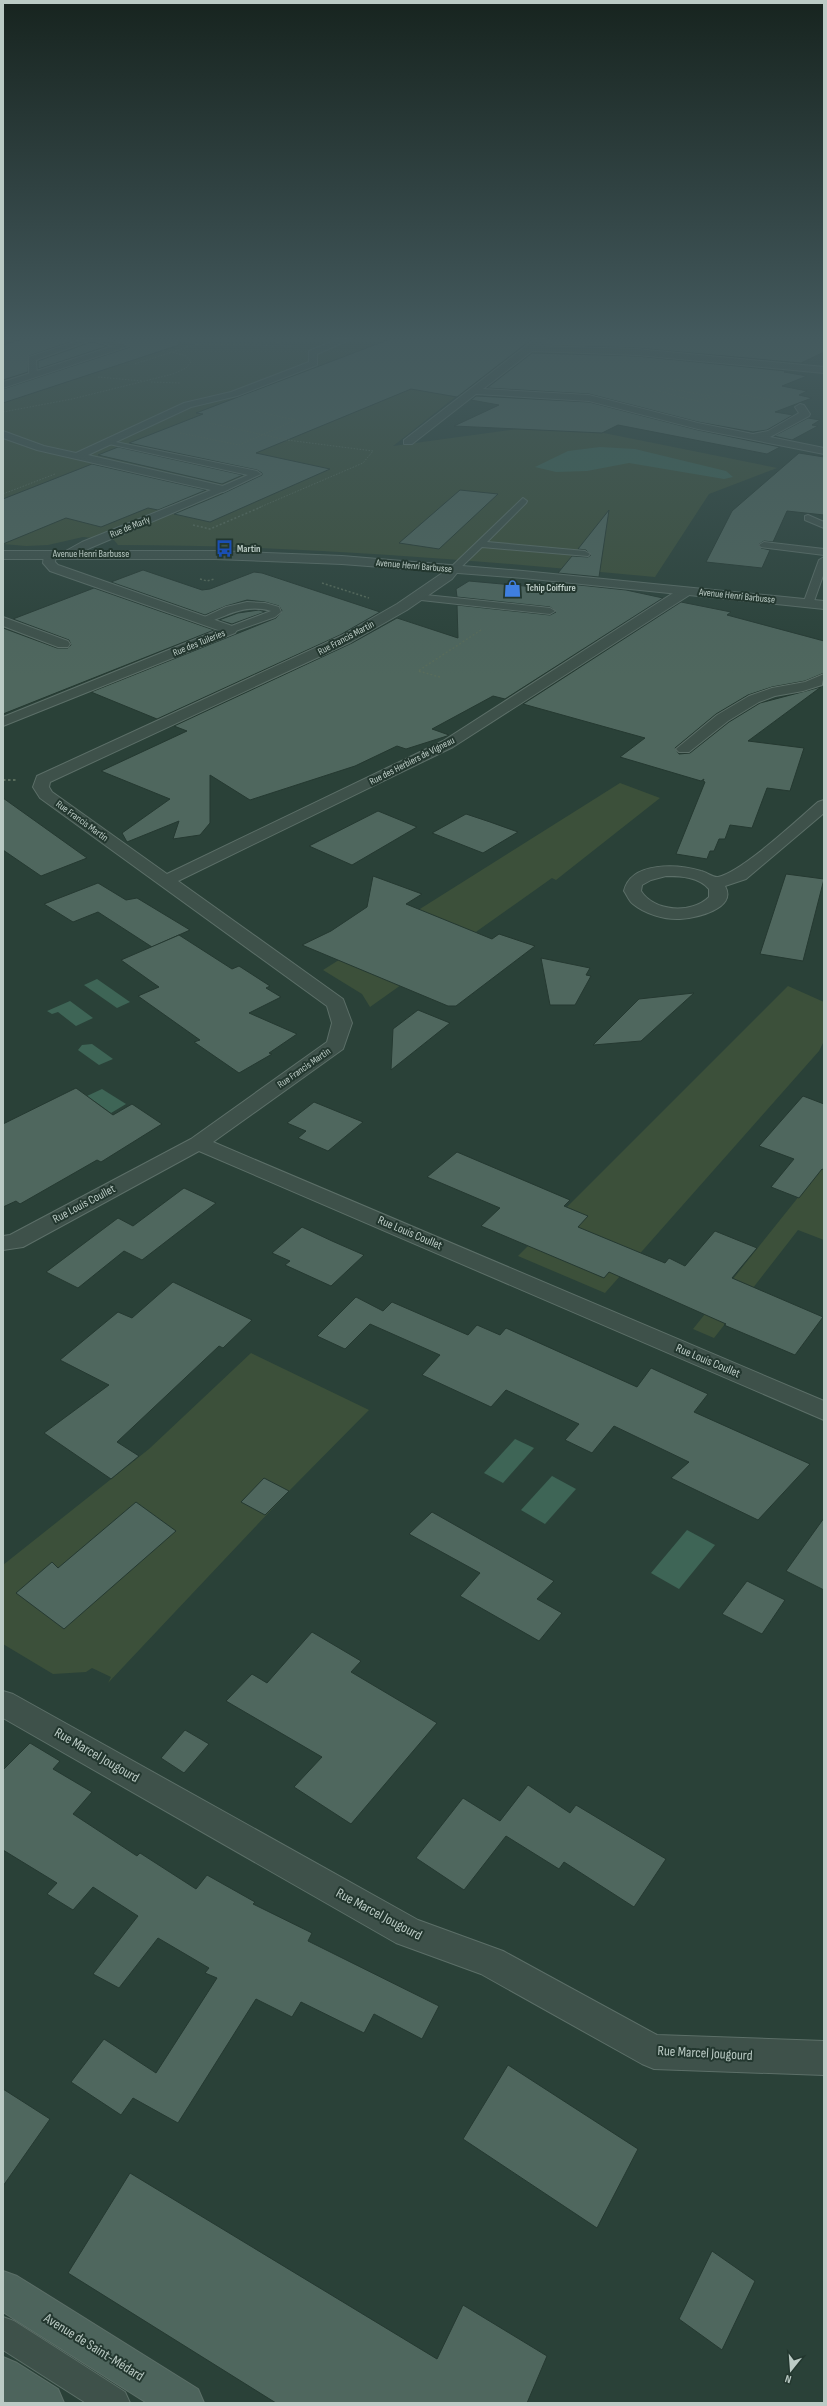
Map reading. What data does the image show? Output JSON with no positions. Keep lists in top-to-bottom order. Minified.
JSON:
{"streets":{"main road":["Avenue de Saint-Médard"],"street":["Rue de Marly","Avenue Henri Barbusse","Rue Francis Martin","Rue des Tuileries","Rue des Herbiers de Vigneau","Rue Louis Coullet","Rue Marcel Jougourd"]},"crossings":[["Rue de Marly","Avenue Henri Barbusse"],["Avenue Henri Barbusse","Rue Francis Martin"],["Avenue Henri Barbusse","Rue des Tuileries"],["Avenue Henri Barbusse","Rue des Herbiers de Vigneau"],["Rue Francis Martin","Rue des Herbiers de Vigneau"],["Rue Francis Martin","Rue Louis Coullet"]],"places":{"bus stop":["Martin"],"shop":["Tchip Coiffure"]},"north":"bottom"}
